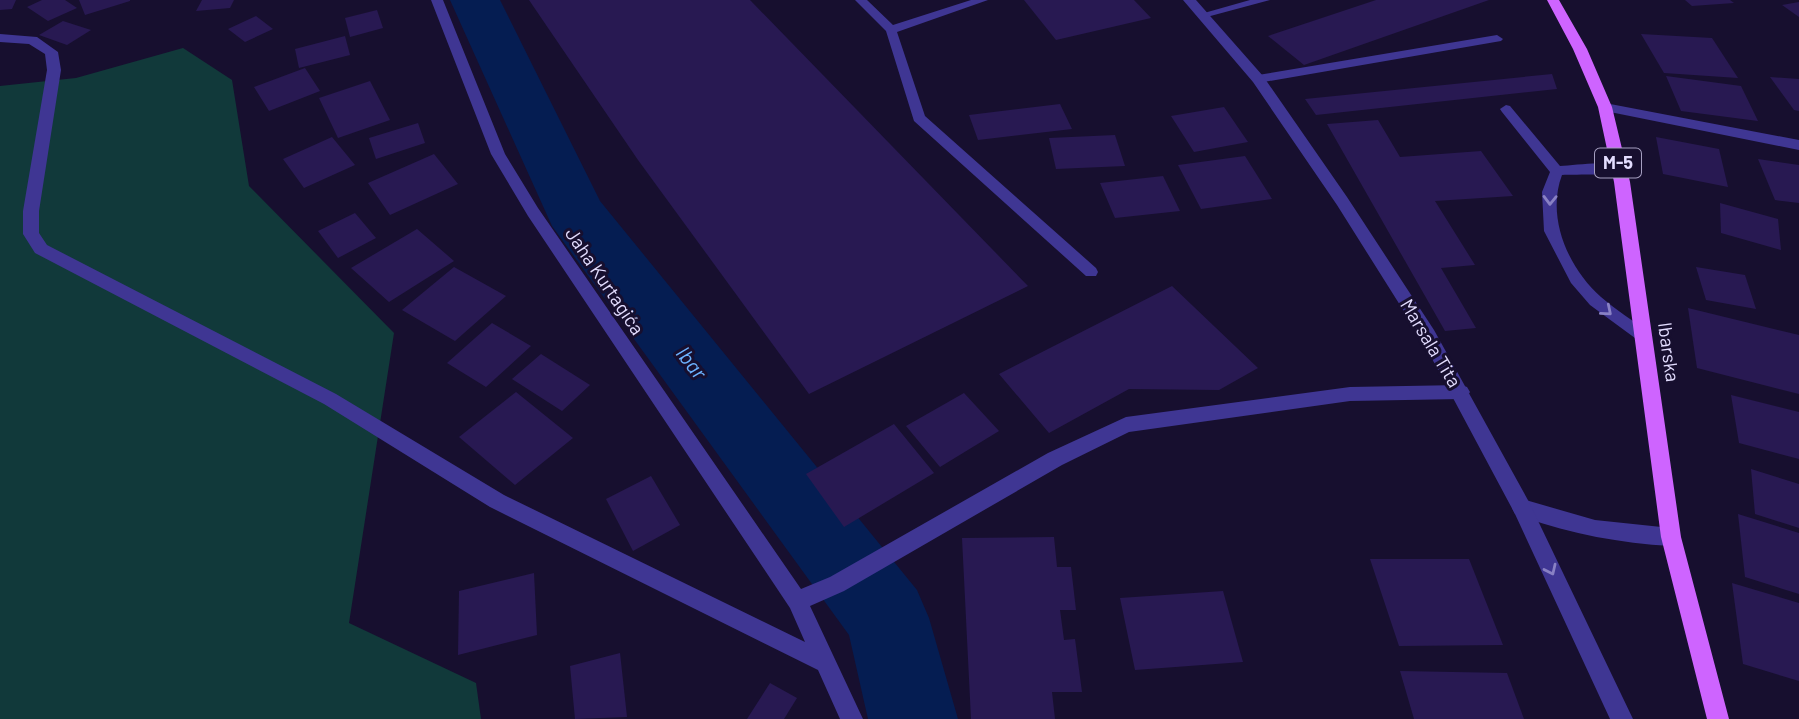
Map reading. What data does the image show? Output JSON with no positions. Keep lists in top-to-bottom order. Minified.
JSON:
{"streets":{"main road":["M-5","Ibarska"],"street":["Jaha Kurtagića","Marsala Tita"]},"water":["Ibar"]}
